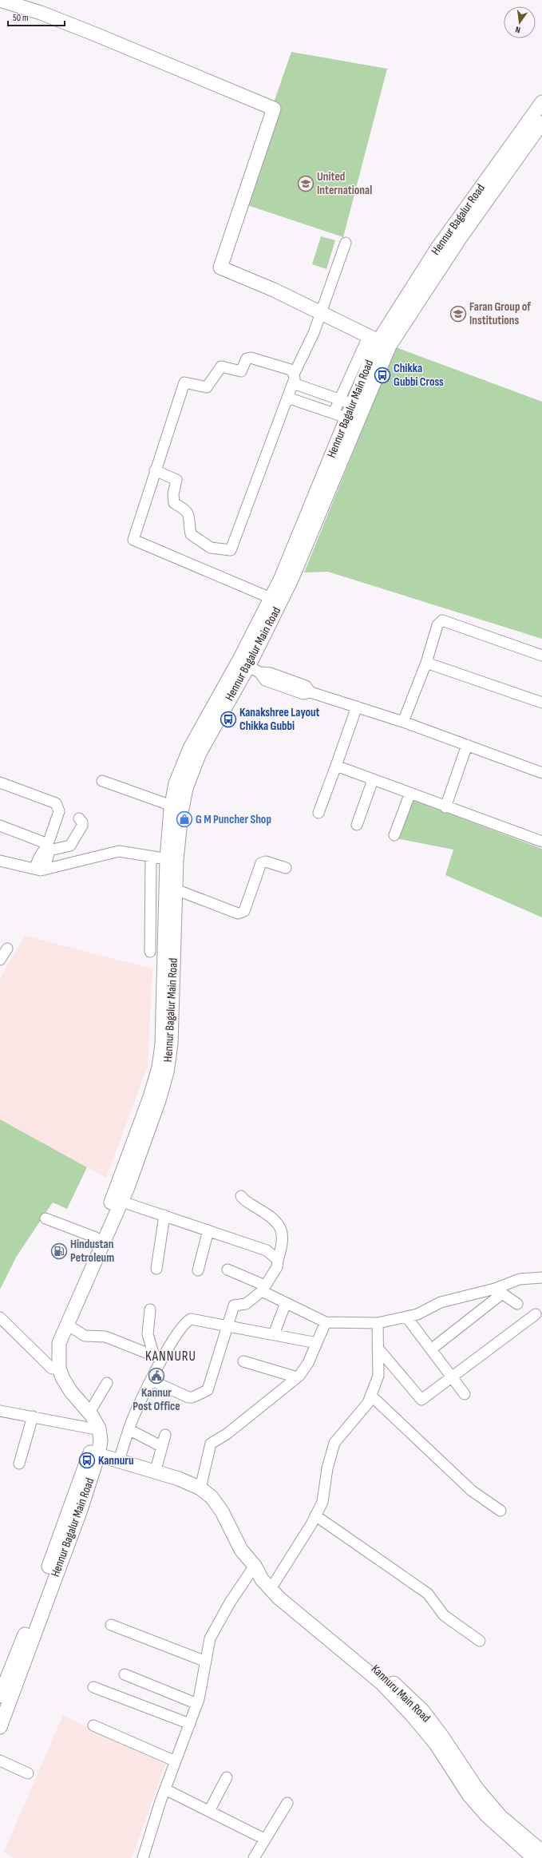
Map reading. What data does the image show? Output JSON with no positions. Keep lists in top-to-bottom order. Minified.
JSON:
{"streets":{"main road":["Hennur Bagalur Road","Hennur Bagalur Main Road","Kannuru Main Road"]},"crossings":[["Hennur Bagalur Road","Hennur Bagalur Main Road"]],"districts":["KANNURU"],"places":{"school or university":["United International","Faran Group of Institutions"],"bus stop":["Chikka Gubbi Cross","Kanakshree Layout Chikka Gubbi","Kannuru"],"shop":["G M Puncher Shop"],"fuel station":["Hindustan Petroleum"],"public building":["Kannur Post Office"]},"scale_bar":"50 m","north":"bottom"}
